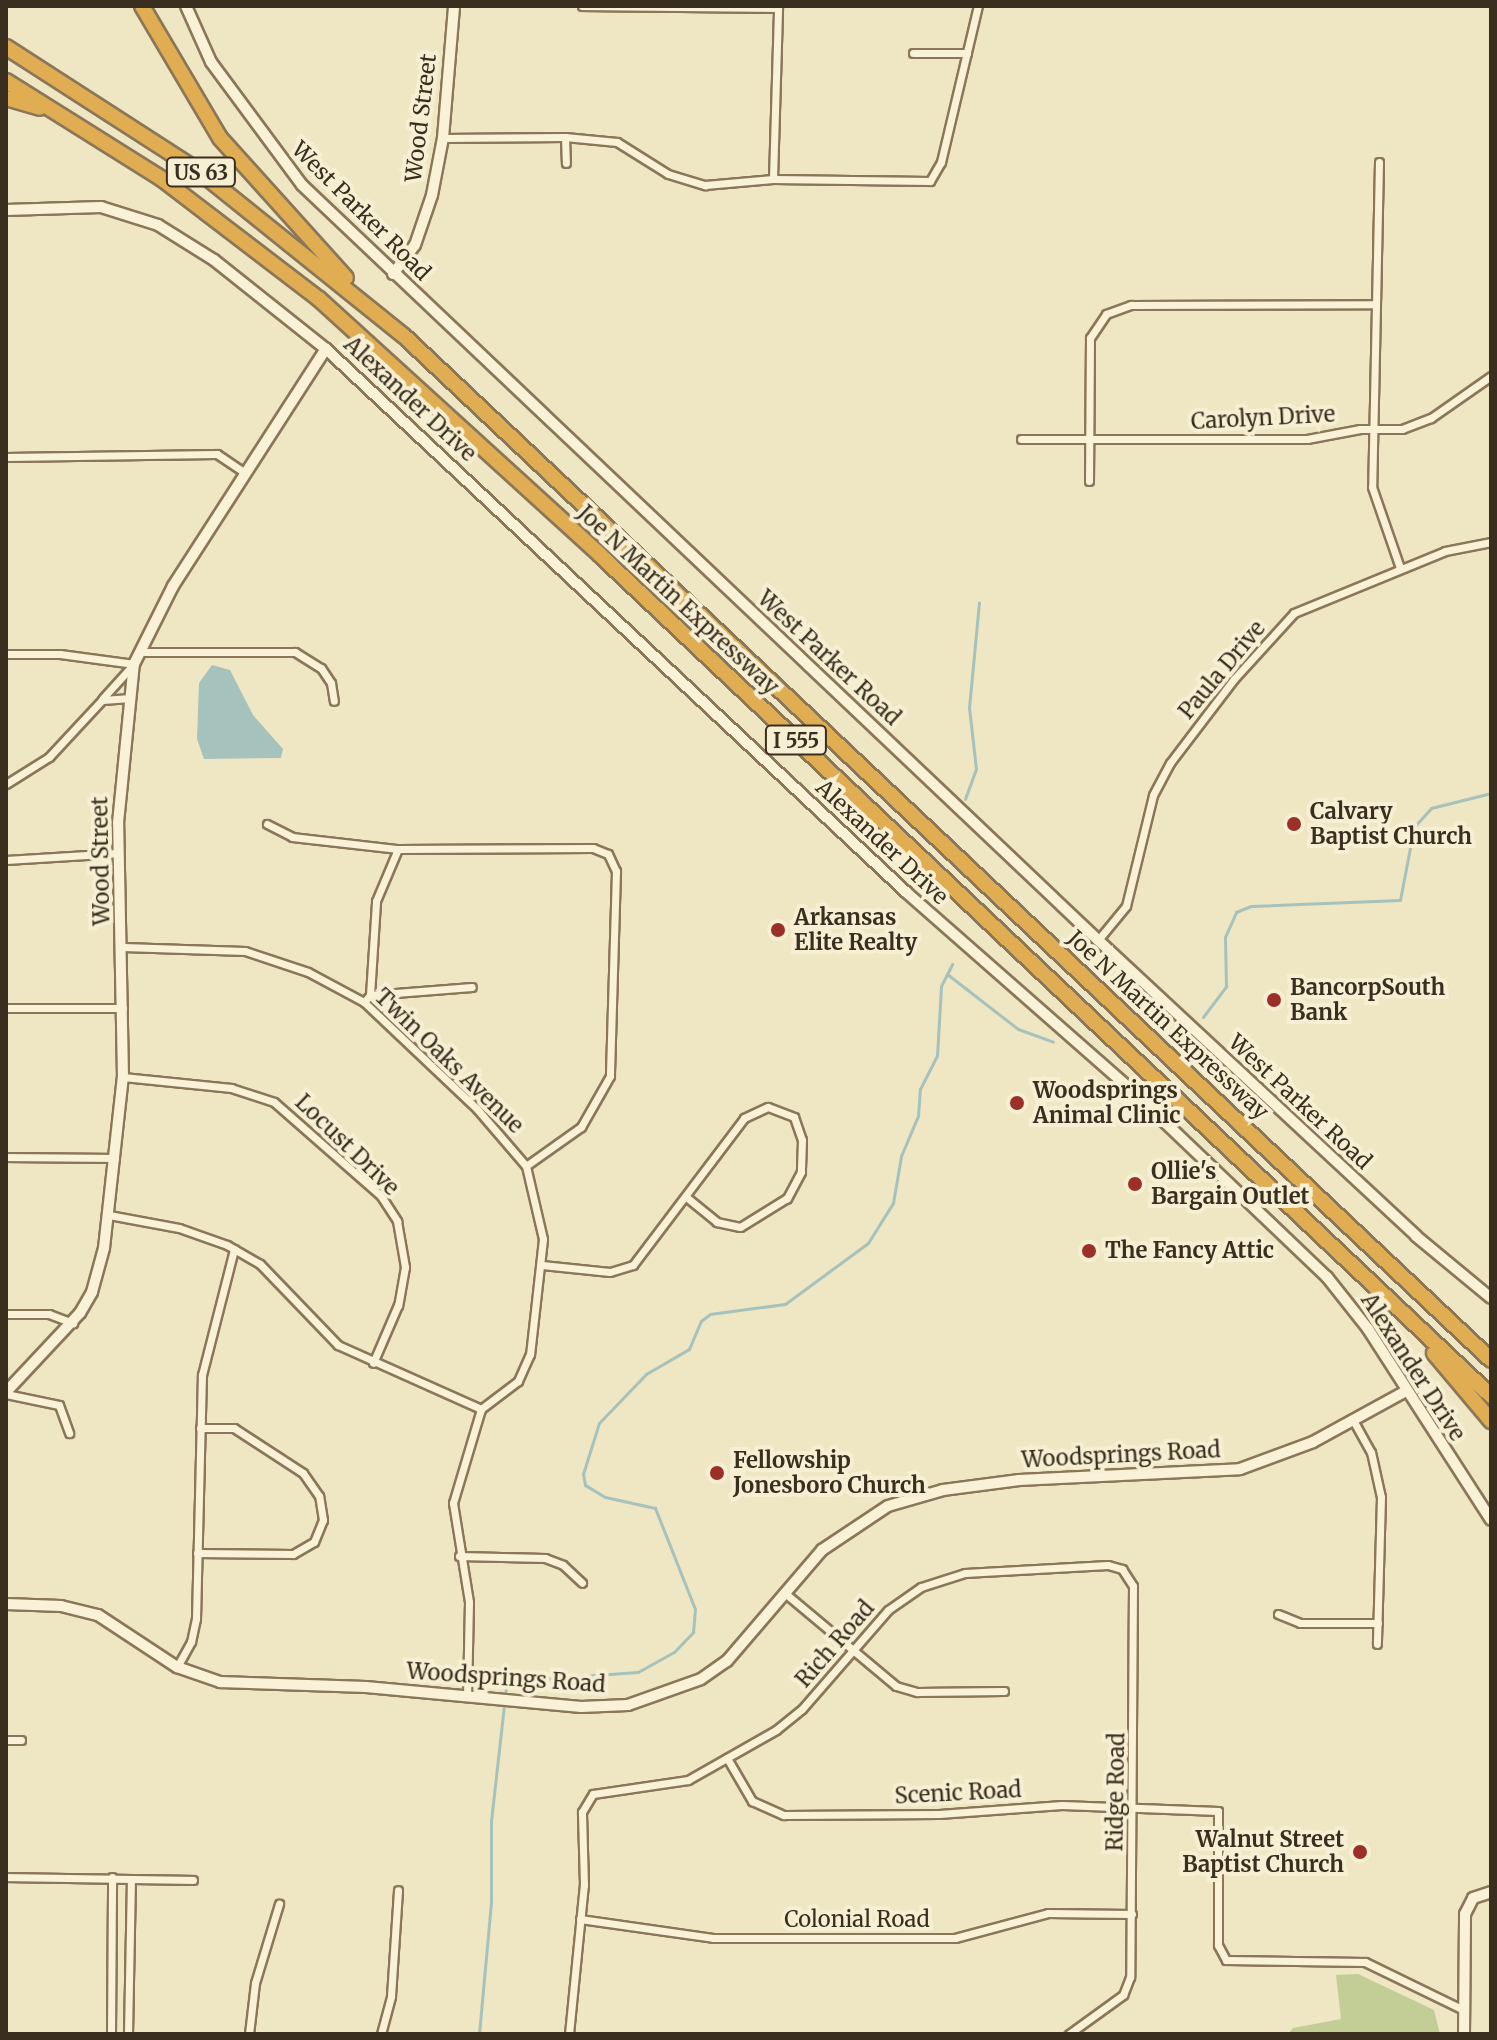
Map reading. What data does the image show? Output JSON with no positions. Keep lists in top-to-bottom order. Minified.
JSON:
{"streets":{"highway":["US 63","Joe N Martin Expressway","I 555"],"street":["Wood Street","West Parker Road","Alexander Drive","Carolyn Drive","Paula Drive","Twin Oaks Avenue","Locust Drive","Woodsprings Road","Rich Road","Ridge Road","Scenic Road","Colonial Road"]},"crossings":[["Wood Street","West Parker Road"],["Wood Street","Alexander Drive"],["Wood Street","Twin Oaks Avenue"],["Wood Street","Locust Drive"],["US 63","Joe N Martin Expressway"],["West Parker Road","Paula Drive"],["Alexander Drive","Woodsprings Road"],["Rich Road","Ridge Road"],["Rich Road","Scenic Road"],["Rich Road","Colonial Road"],["Ridge Road","Scenic Road"],["Ridge Road","Colonial Road"]],"places":["Calvary Baptist Church","Arkansas Elite Realty","BancorpSouth Bank","Woodsprings Animal Clinic","Ollie's Bargain Outlet","The Fancy Attic","Fellowship Jonesboro Church","Walnut Street Baptist Church"]}
